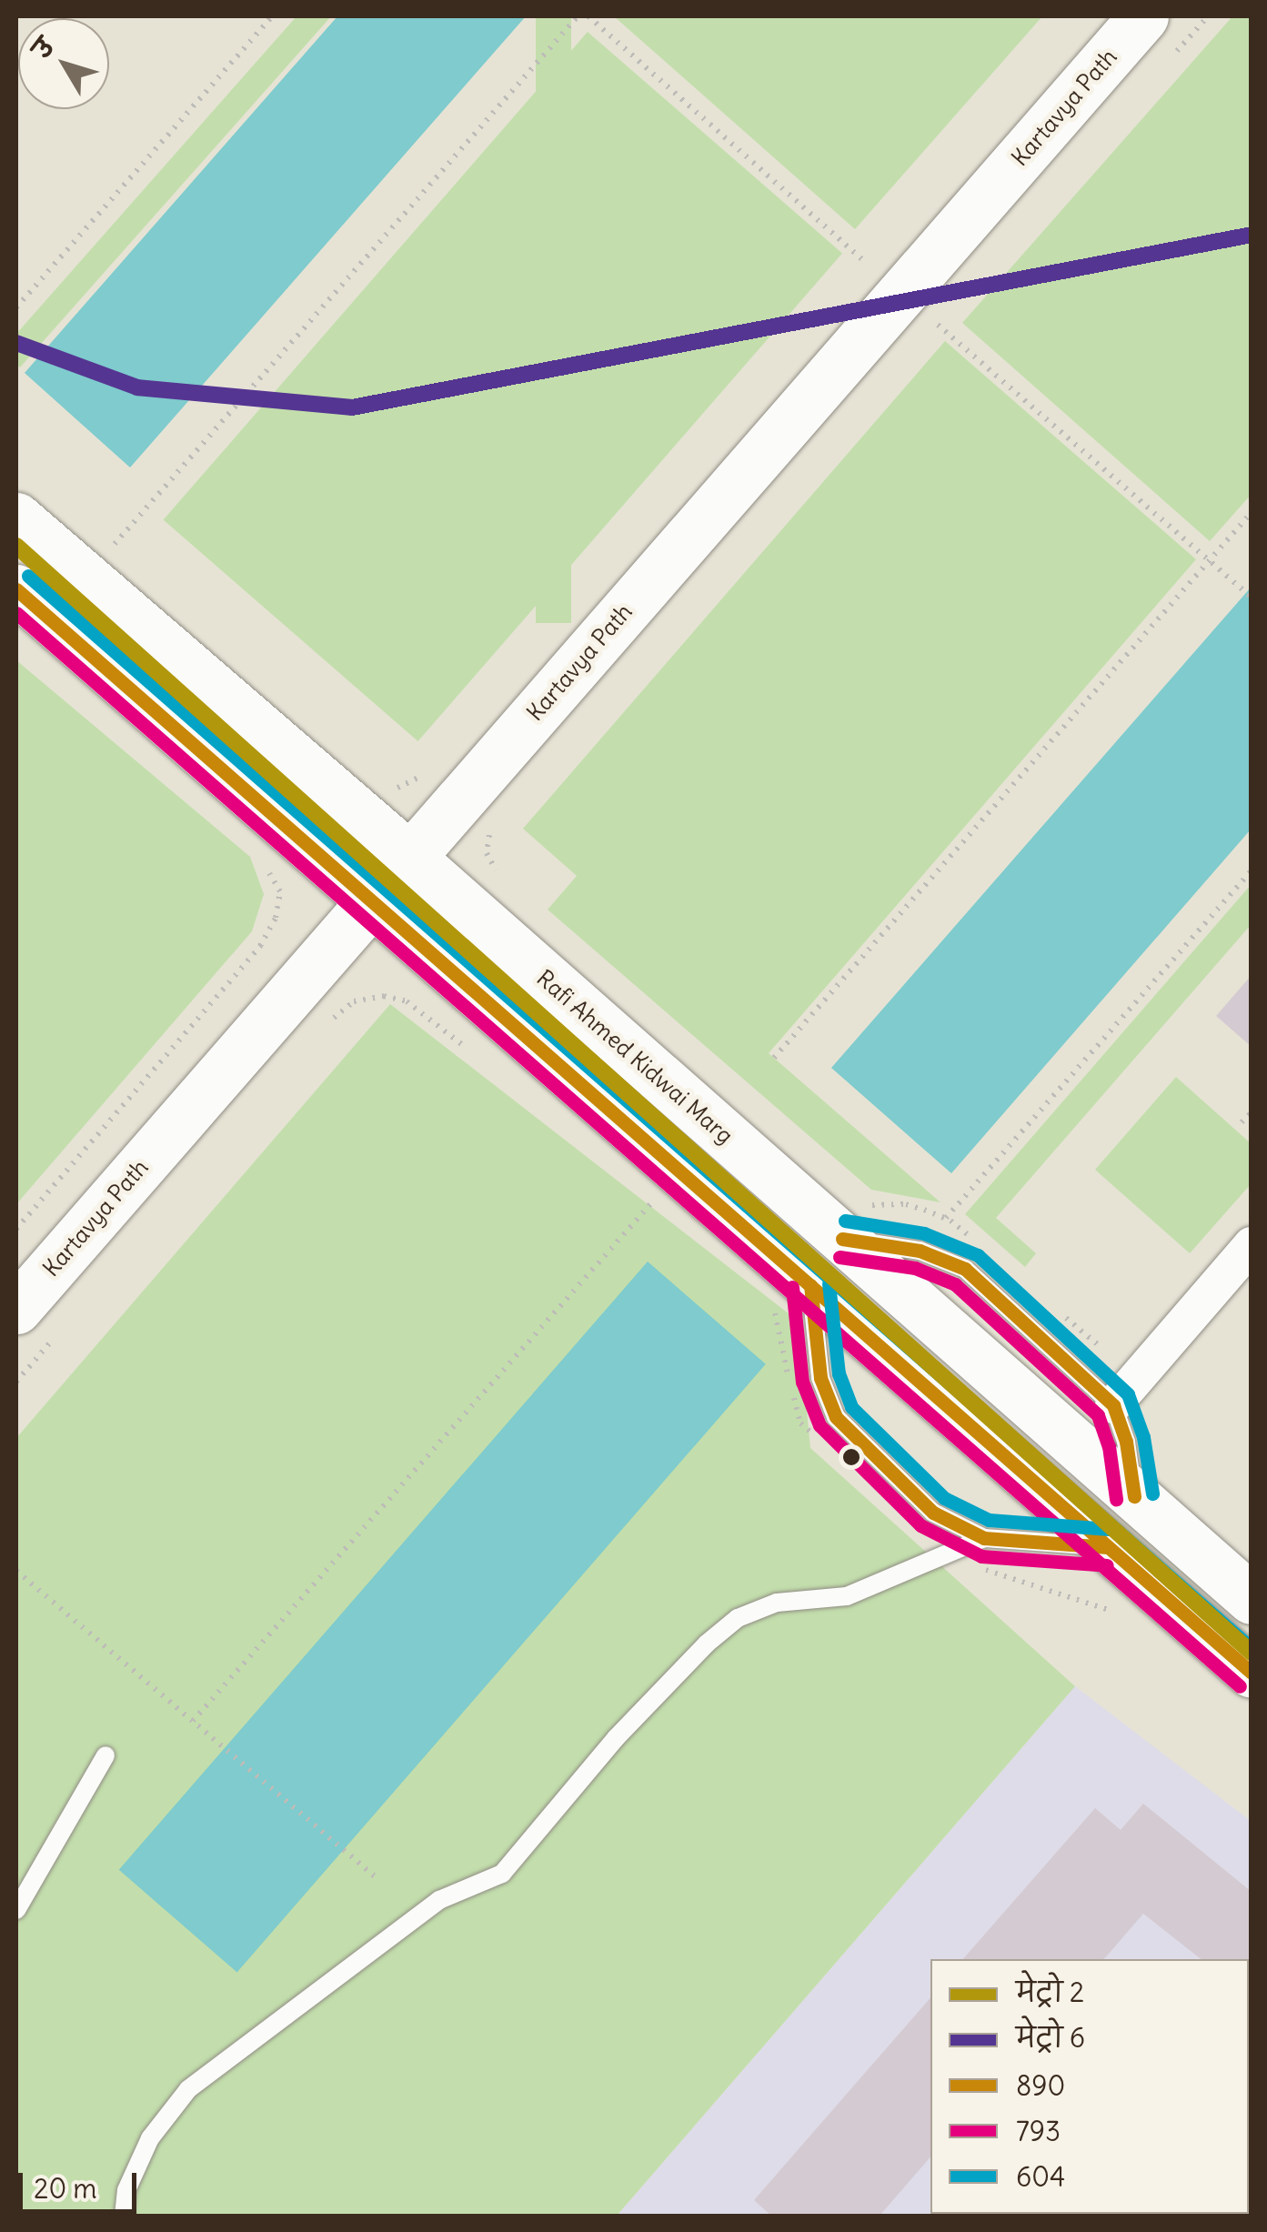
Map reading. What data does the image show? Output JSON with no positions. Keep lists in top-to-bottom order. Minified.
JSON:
{"streets":{"main road":["Kartavya Path","Rafi Ahmed Kidwai Marg"]},"crossings":[["Kartavya Path","Rafi Ahmed Kidwai Marg"]],"lines":["metro line 6","metro line 2","transit line 604","transit line 890","transit line 793"],"legend":["मेट्रो 2","मेट्रो 6","890","793","604"],"scale_bar":"20 m","north":"top left"}
